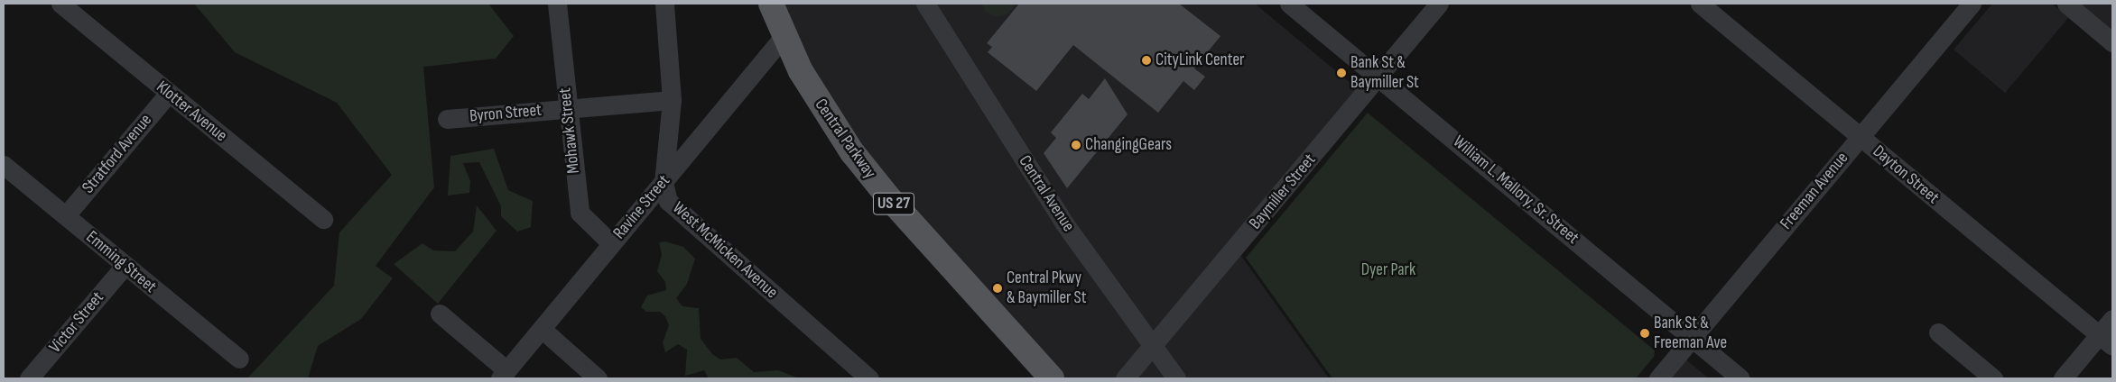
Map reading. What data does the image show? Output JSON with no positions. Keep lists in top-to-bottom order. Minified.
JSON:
{"streets":{"main road":["Central Parkway","US 27"],"street":["Klotter Avenue","Byron Street","Mohawk Street","Stratford Avenue","Dayton Street","William L. Mallory, Sr. Street","Freeman Avenue","Baymiller Street","Central Avenue","Ravine Street","West McMicken Avenue","Emming Street","Victor Street"]},"crossings":[["Klotter Avenue","Stratford Avenue"],["Byron Street","Mohawk Street"],["Byron Street","West McMicken Avenue"],["Mohawk Street","Ravine Street"],["Central Parkway","Ravine Street"],["Stratford Avenue","Emming Street"],["Dayton Street","Freeman Avenue"],["William L. Mallory, Sr. Street","Freeman Avenue"],["William L. Mallory, Sr. Street","Baymiller Street"],["Baymiller Street","Central Avenue"],["Ravine Street","West McMicken Avenue"],["Emming Street","Victor Street"]],"parks":["Dyer Park"],"places":["CityLink Center","Bank St & Baymiller St","ChangingGears","Central Pkwy & Baymiller St","Bank St & Freeman Ave"]}
